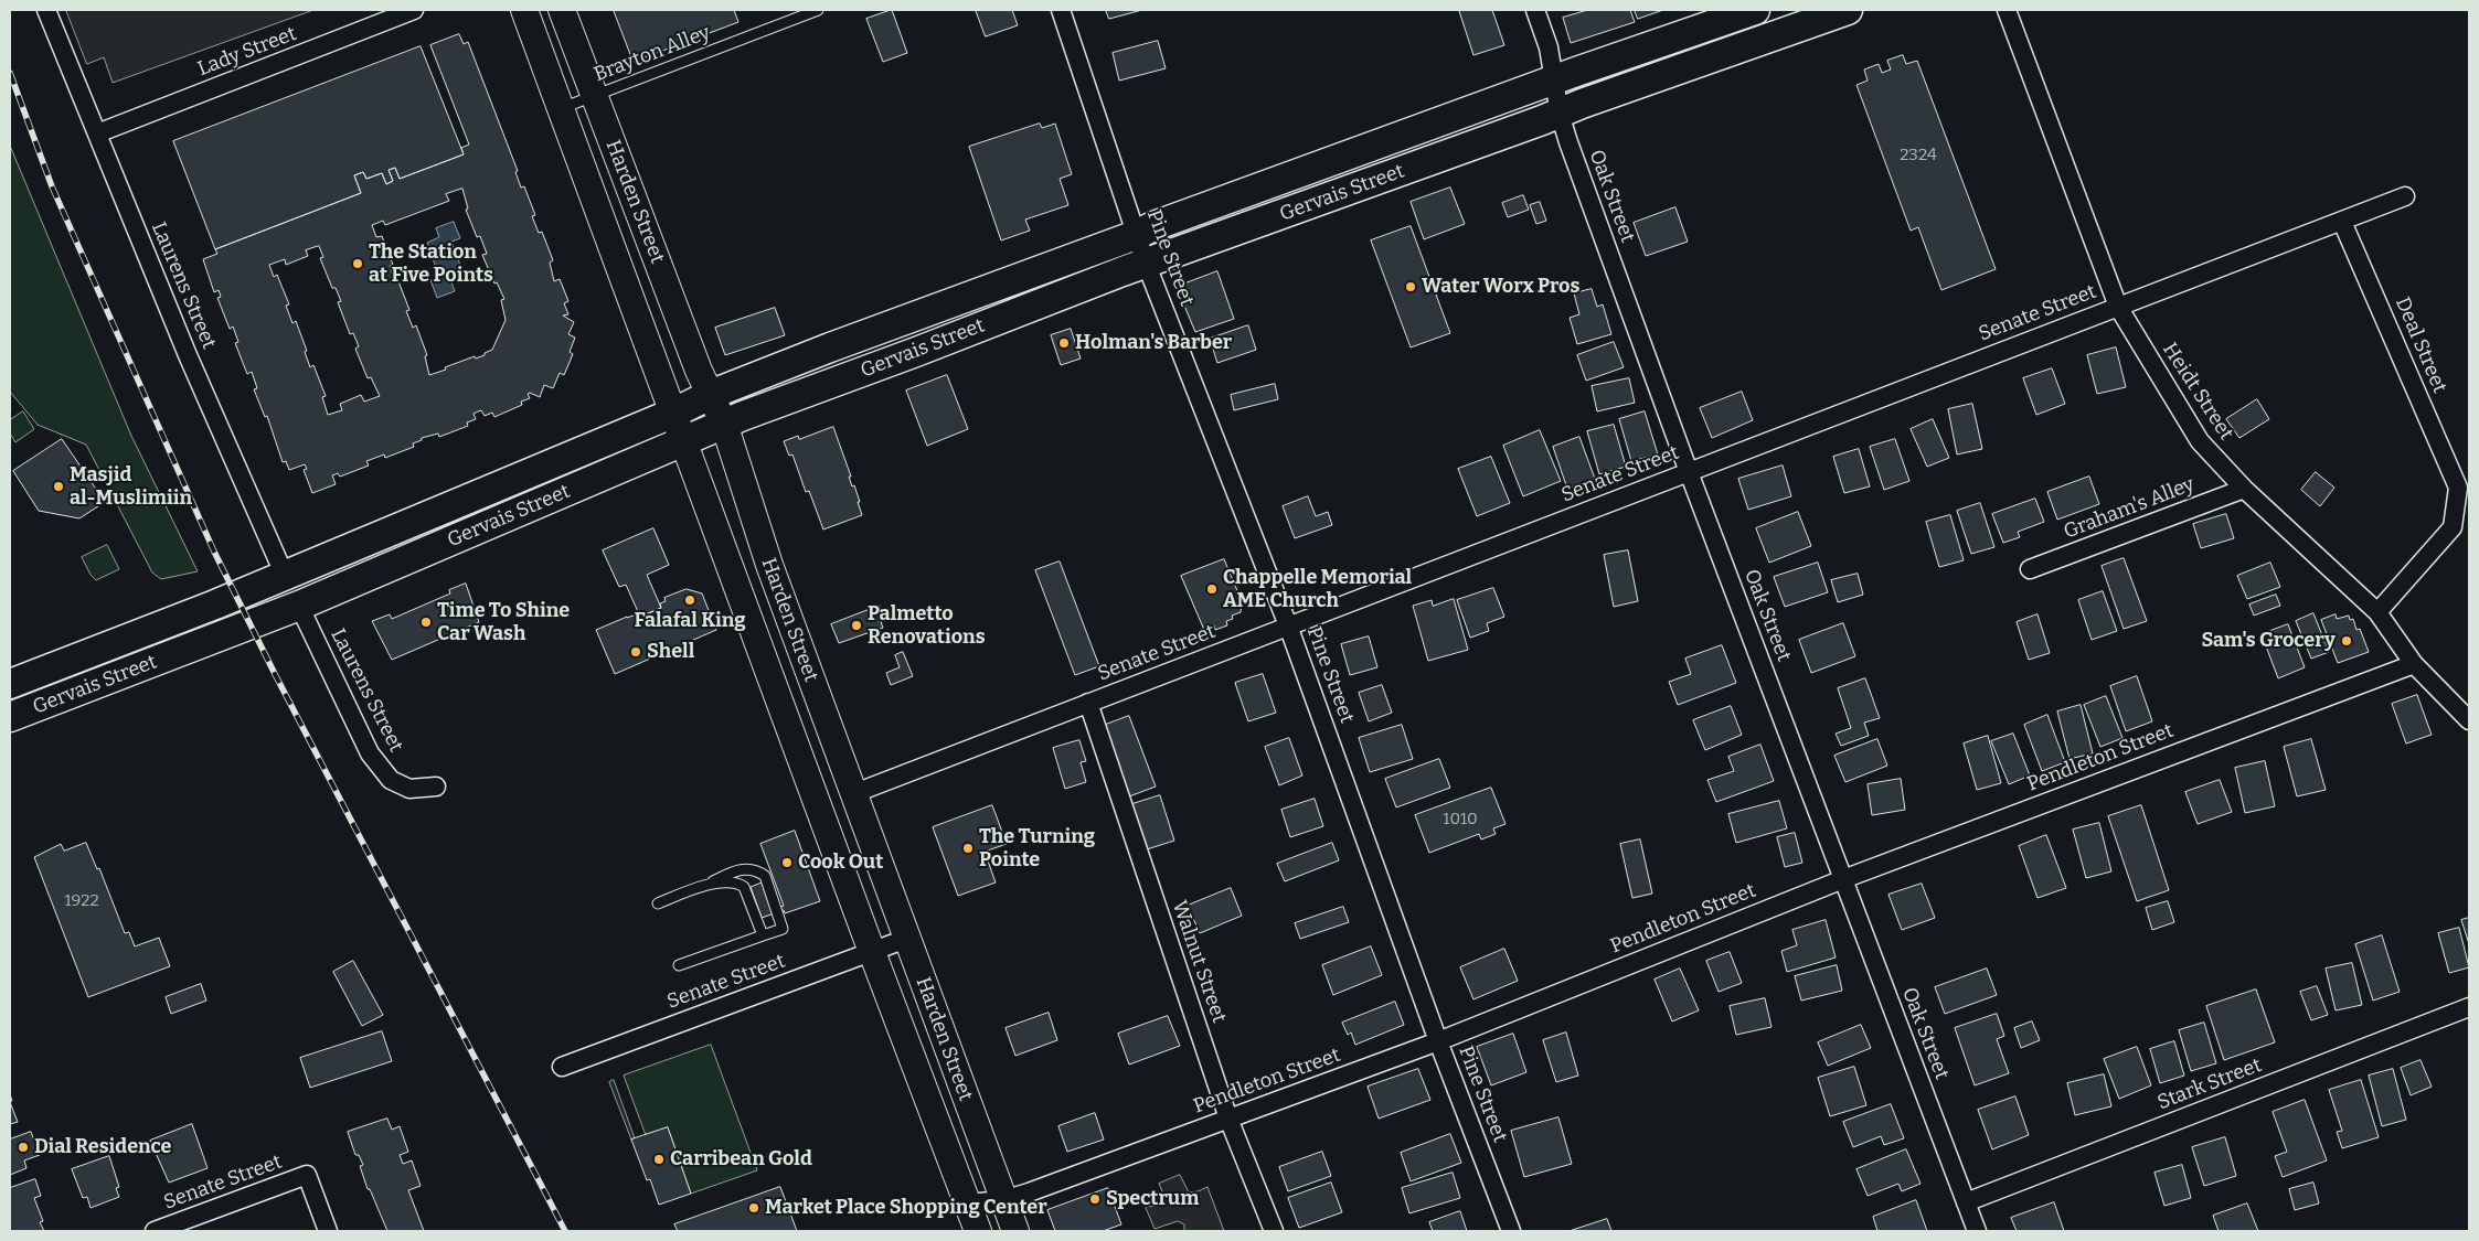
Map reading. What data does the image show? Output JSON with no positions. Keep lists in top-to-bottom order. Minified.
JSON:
{"streets":{"main road":["Gervais Street","Harden Street"],"street":["Lady Street","Oak Street","Pine Street","Laurens Street","Senate Street","Deal Street","Heidt Street","Graham's Alley","Pendleton Street","Walnut Street","Stark Street"],"lane":["Brayton Alley"]},"crossings":[["Lady Street","Laurens Street"],["Brayton Alley","Harden Street"],["Gervais Street","Oak Street"],["Gervais Street","Harden Street"],["Gervais Street","Pine Street"],["Gervais Street","Laurens Street"],["Oak Street","Senate Street"],["Oak Street","Pendleton Street"],["Oak Street","Stark Street"],["Harden Street","Senate Street"],["Harden Street","Pendleton Street"],["Pine Street","Senate Street"],["Pine Street","Pendleton Street"],["Senate Street","Deal Street"],["Senate Street","Heidt Street"],["Senate Street","Walnut Street"],["Deal Street","Heidt Street"],["Heidt Street","Graham's Alley"],["Heidt Street","Pendleton Street"],["Pendleton Street","Walnut Street"]],"places":["The Station at Five Points","Water Worx Pros","Holman's Barber","Masjid al-Muslimiin","Chappelle Memorial AME Church","Falafal King","Time To Shine Car Wash","Palmetto Renovations","Sam's Grocery","Shell","The Turning Pointe","Cook Out","Dial Residence","Carribean Gold","Spectrum","Market Place Shopping Center"],"house_numbers":["2324","1010","1922"]}
